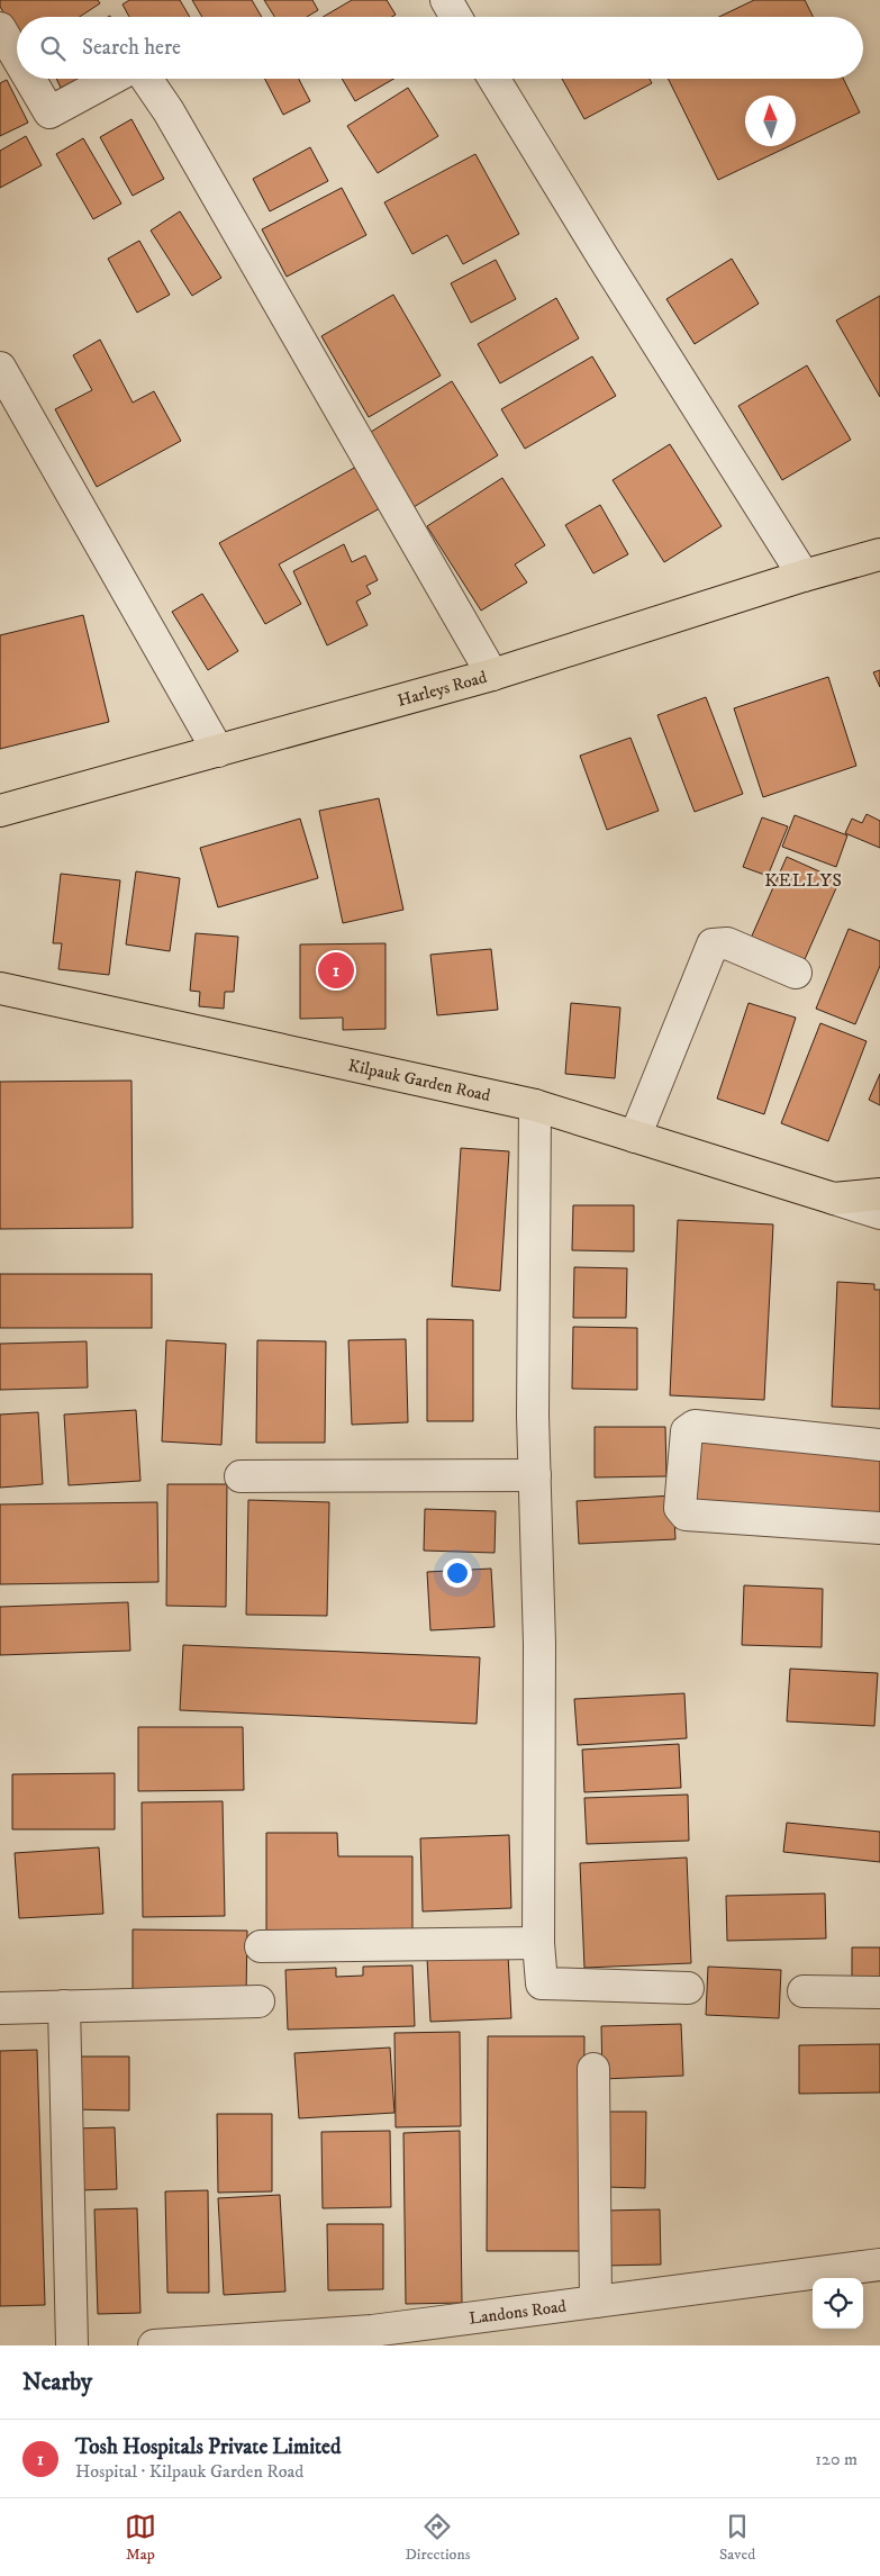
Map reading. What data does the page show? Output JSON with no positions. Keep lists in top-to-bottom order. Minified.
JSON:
{"streets":{"main road":["Harleys Road","Kilpauk Garden Road"],"street":["Landons Road"]},"districts":["KELLYS"],"north":"top","page":{"search":"Search here","pins":"1","heading":"Nearby","list":[{"mark":"1","name":"Tosh Hospitals Private Limited","note":"Hospital · Kilpauk Garden Road","value":"120 m"}],"nav":["Map","Directions","Saved"]}}
